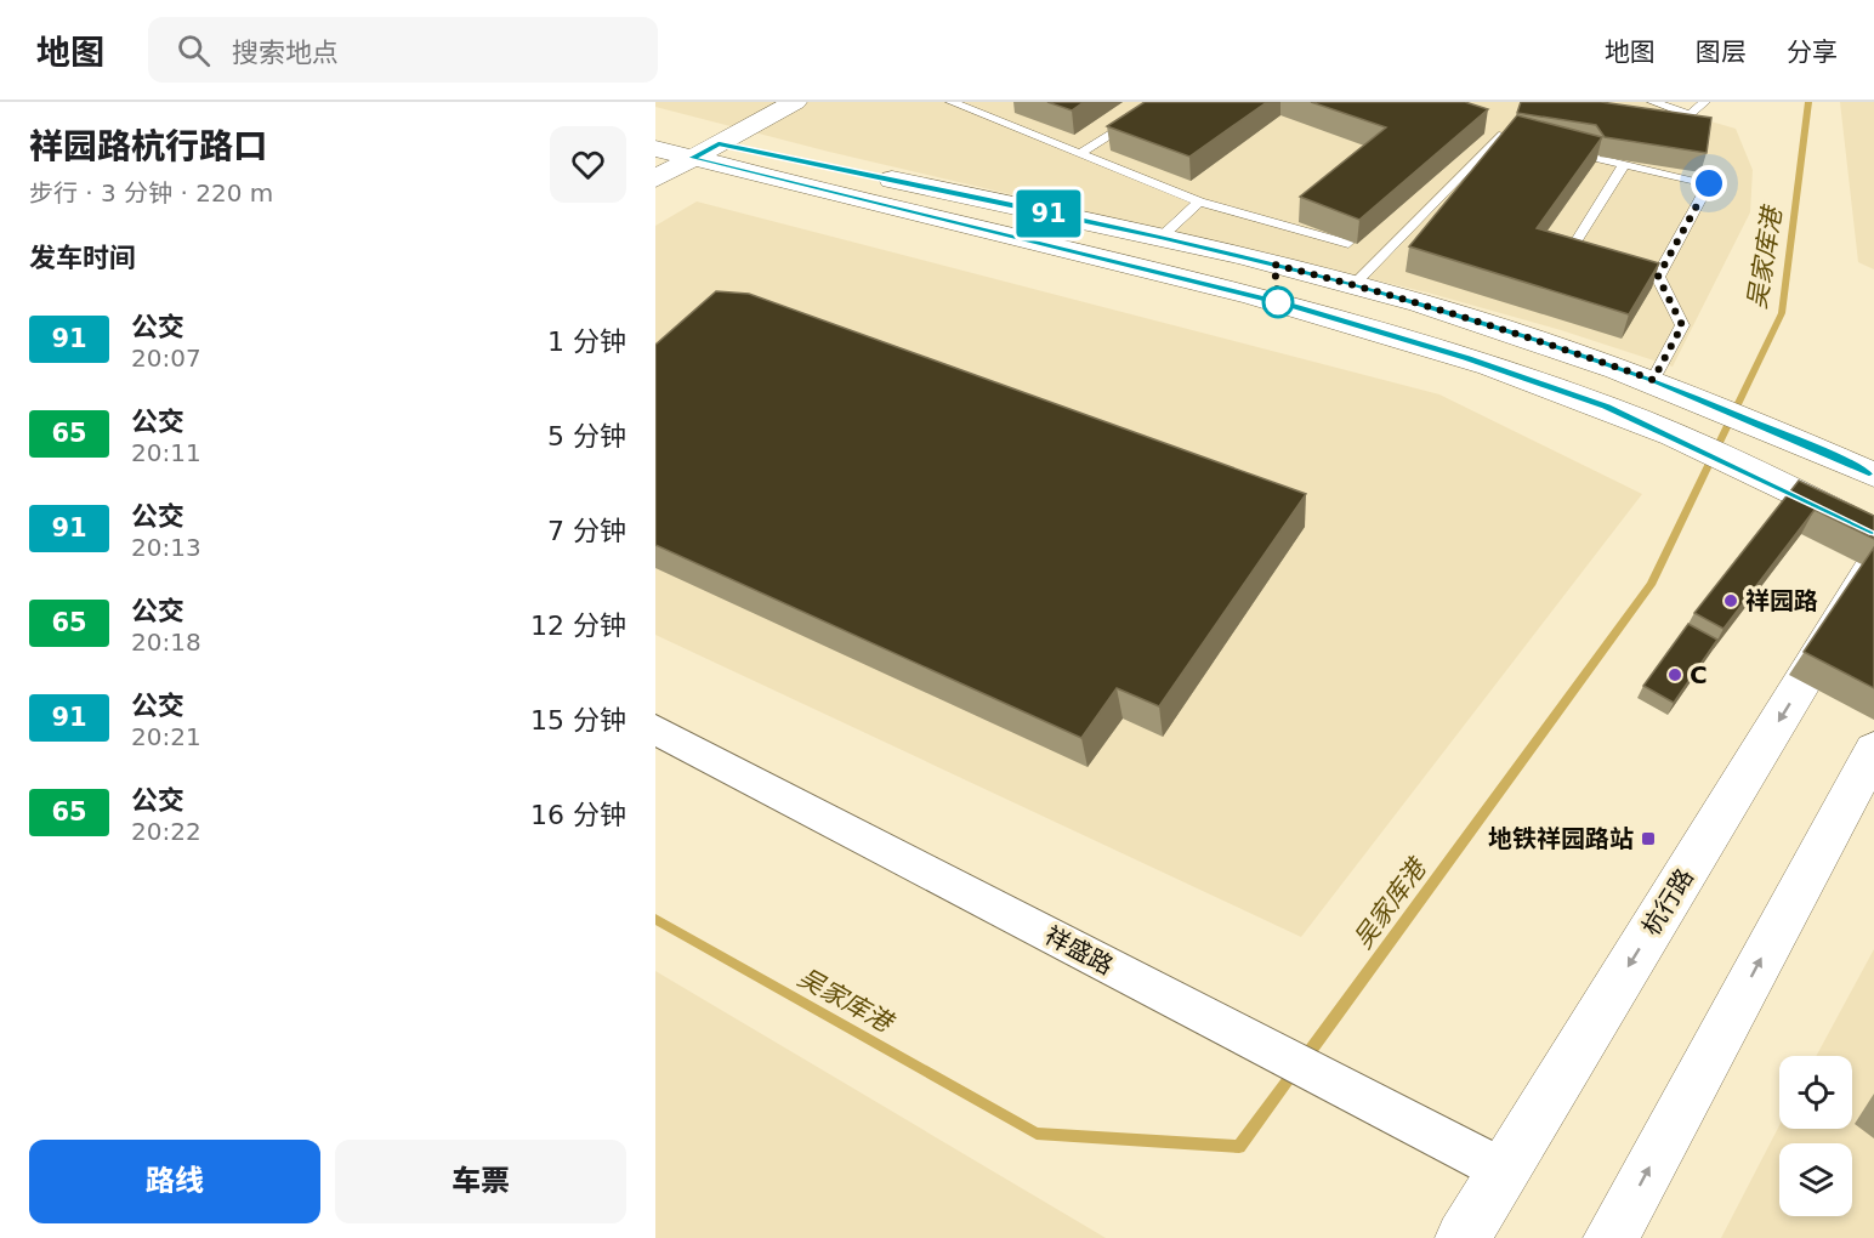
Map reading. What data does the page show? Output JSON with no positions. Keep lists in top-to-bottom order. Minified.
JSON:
{"streets":{"main road":["杭行路"],"street":["祥盛路"]},"crossings":[["杭行路","祥盛路"]],"water":["吴家库港"],"places":{"other":["祥园路","C"],"transit":["地铁祥园路站"]},"lines":["bus line 91"],"page":{"header":"地图","search":"搜索地点","nav":["地图","图层","分享"],"heading":[["祥园路杭行路口","步行 · 3 分钟 · 220 m"],"发车时间"],"on_map":"91","list":[{"mark":"91","name":"公交","note":"20:07","value":"1 分钟"},{"mark":"65","name":"公交","note":"20:11","value":"5 分钟"},{"mark":"91","name":"公交","note":"20:13","value":"7 分钟"},{"mark":"65","name":"公交","note":"20:18","value":"12 分钟"},{"mark":"91","name":"公交","note":"20:21","value":"15 分钟"},{"mark":"65","name":"公交","note":"20:22","value":"16 分钟"}],"buttons":["路线","车票"]}}
